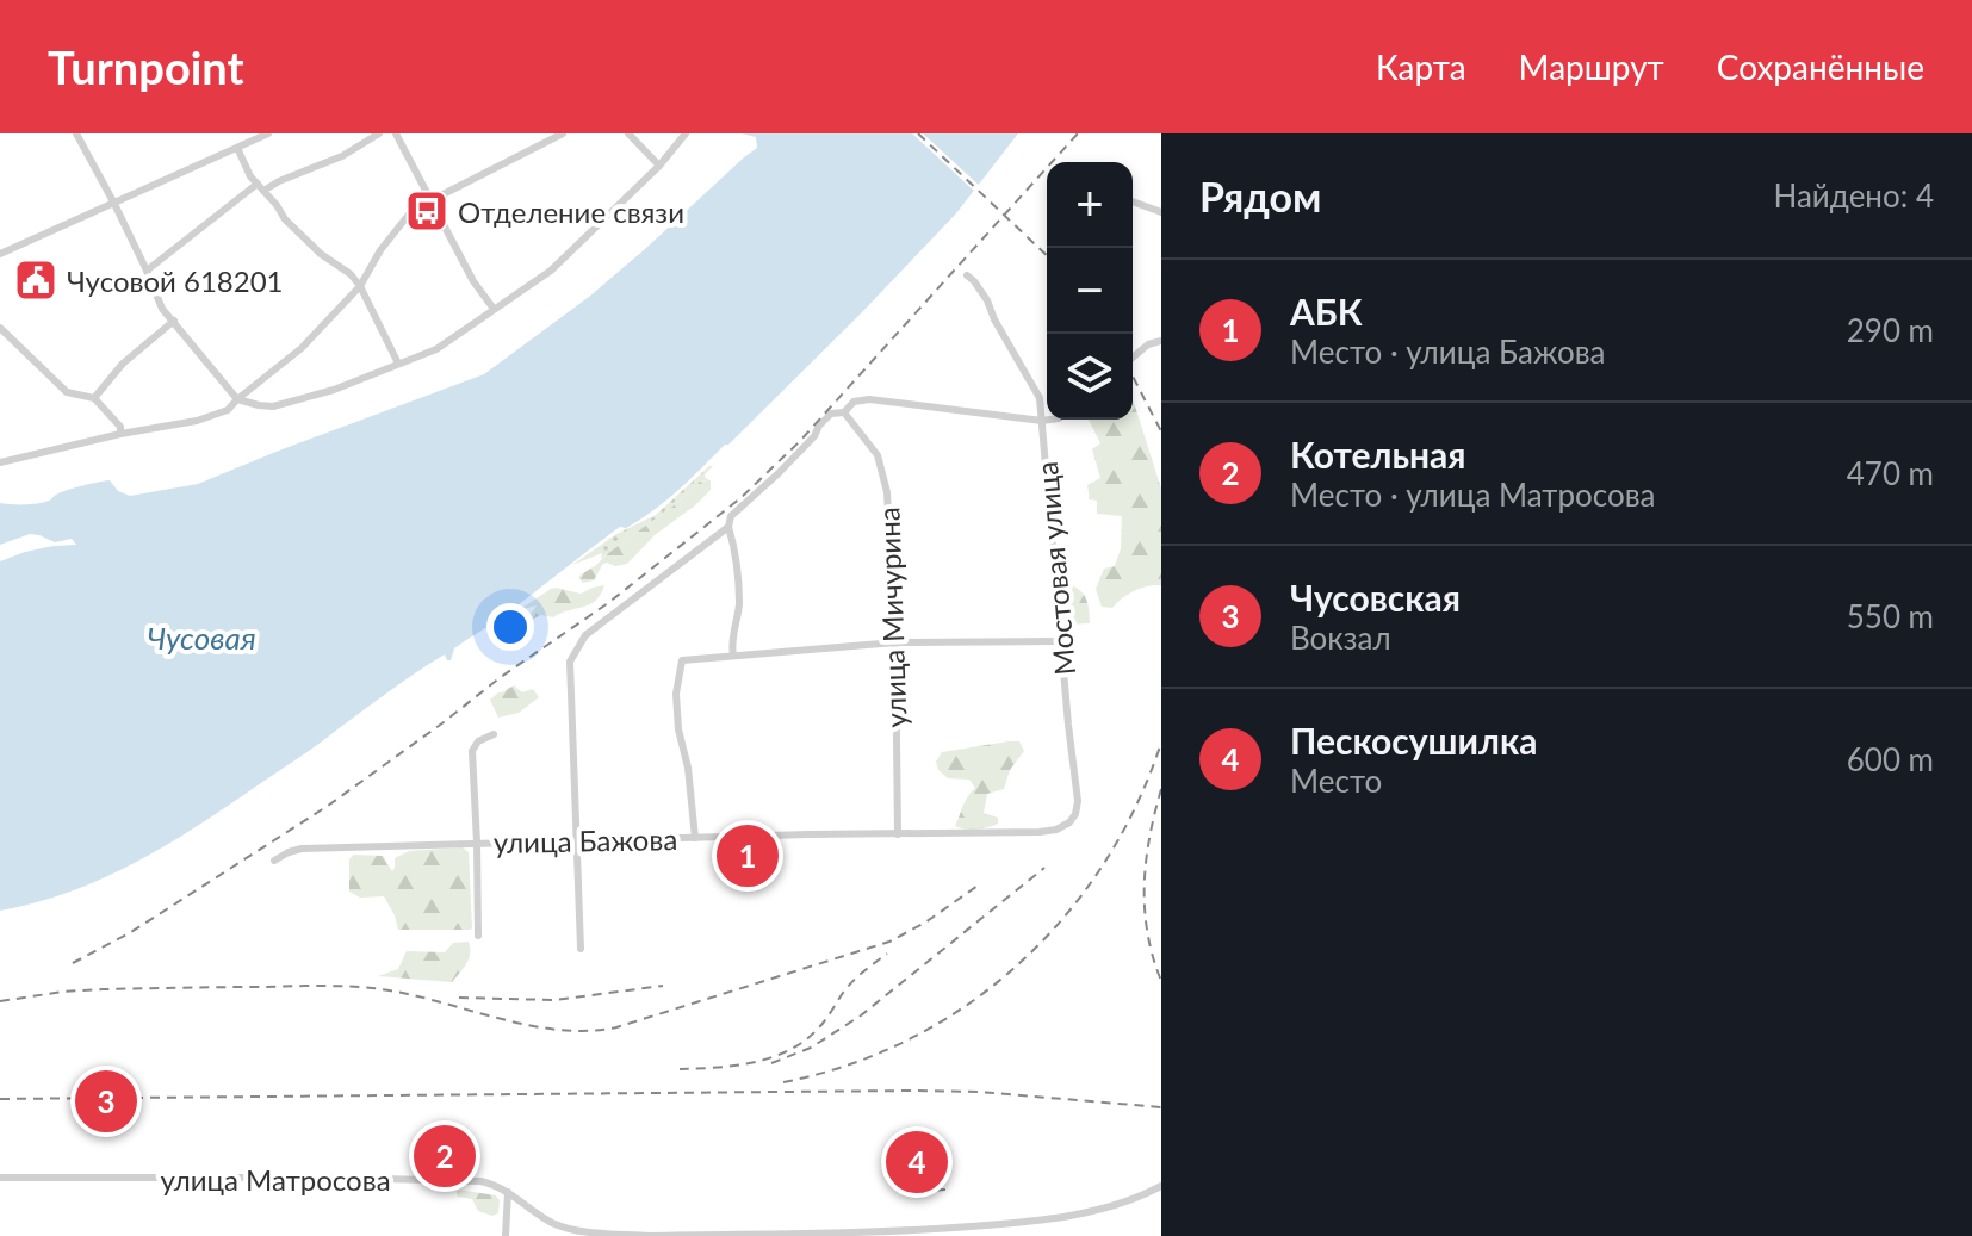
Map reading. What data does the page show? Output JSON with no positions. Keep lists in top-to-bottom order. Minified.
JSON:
{"streets":{"street":["Мостовая улица","улица Мичурина","улица Бажова","улица Матросова"]},"crossings":[["Мостовая улица","улица Бажова"],["улица Мичурина","улица Бажова"]],"water":["Чусовая"],"places":{"bus stop":["Отделение связи"],"public building":["Чусовой 618201"]},"page":{"header":"Turnpoint","nav":["Карта","Маршрут","Сохранённые"],"heading":["Рядом","Найдено: 4"],"map_buttons":["+","−"],"list":[{"mark":"1","name":"АБК","note":"Место · улица Бажова","value":"290 m"},{"mark":"2","name":"Котельная","note":"Место · улица Матросова","value":"470 m"},{"mark":"3","name":"Чусовская","note":"Вокзал","value":"550 m"},{"mark":"4","name":"Пескосушилка","note":"Место","value":"600 m"}],"pins":["1","3","2","4"]}}
